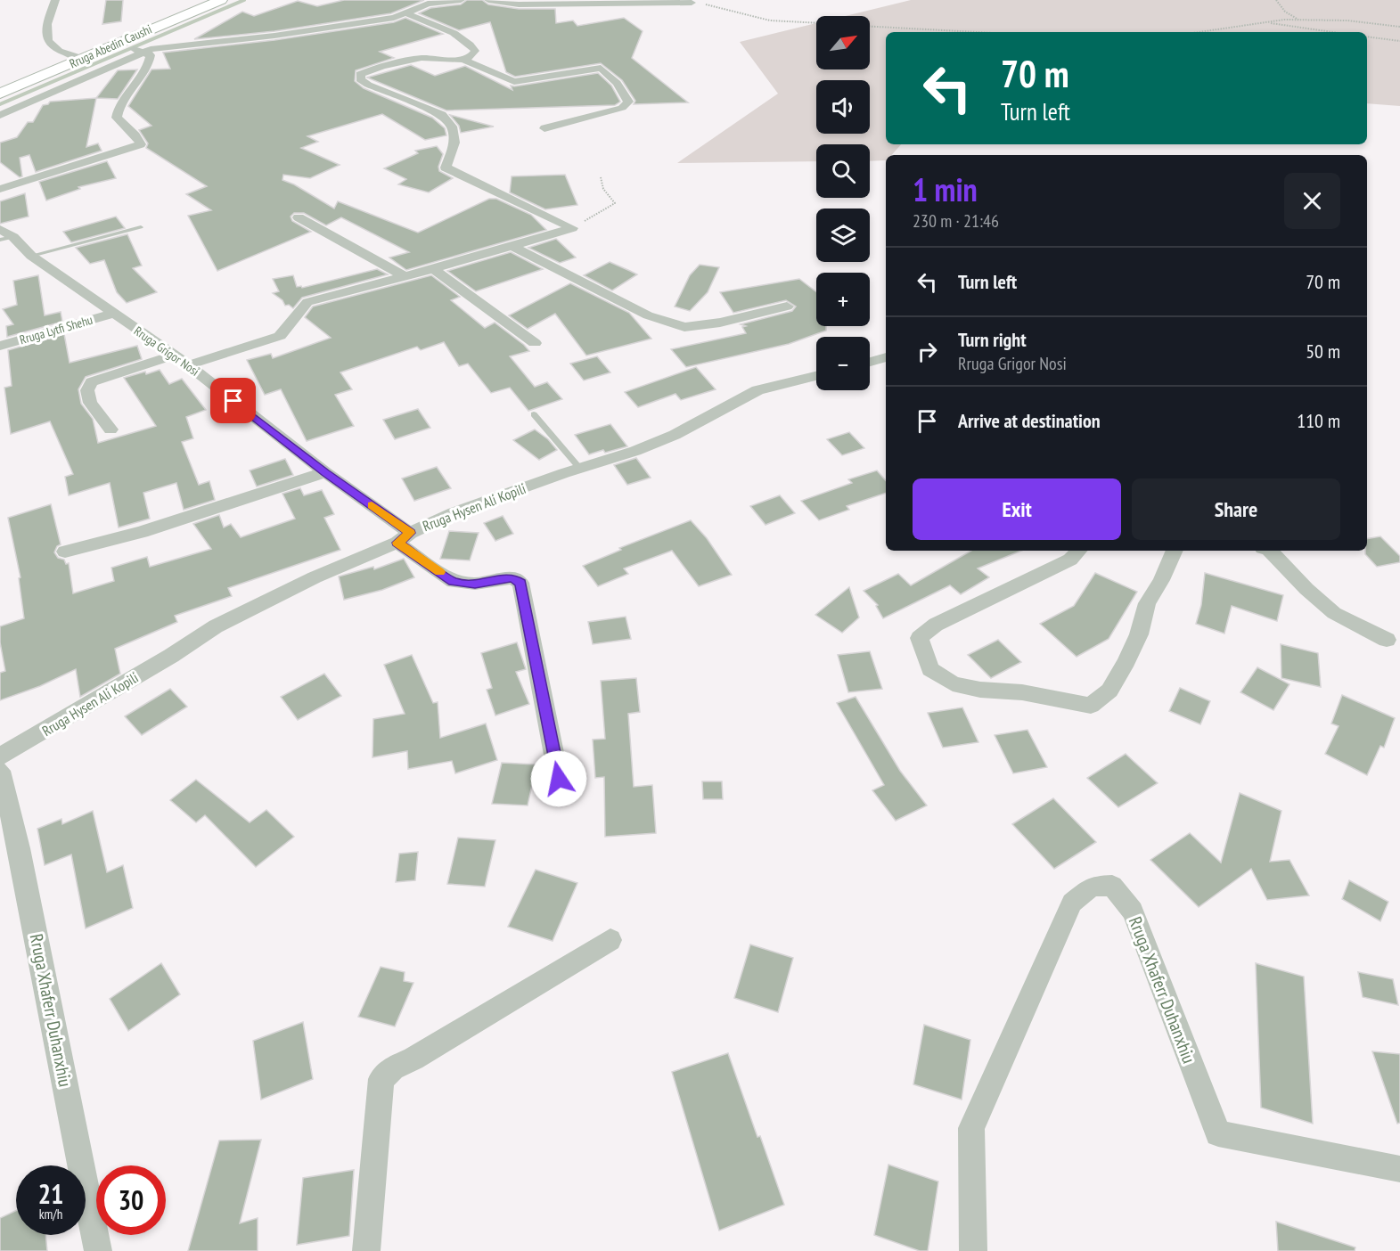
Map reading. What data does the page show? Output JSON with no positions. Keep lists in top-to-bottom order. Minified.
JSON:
{"streets":{"main road":["Rruga Abedin Caushi"],"street":["Rruga Lytfi Shehu","Rruga Grigor Nosi","Rruga Hysen Ali Kopili","Rruga Xhaferr Duhanxhiu"]},"crossings":[["Rruga Lytfi Shehu","Rruga Grigor Nosi"],["Rruga Grigor Nosi","Rruga Hysen Ali Kopili"]],"north":"top right","page":{"map_buttons":["+","−"],"turn":["70 m","Turn left"],"heading":["1 min","230 m · 21:46"],"list":[{"name":"Turn left","value":"70 m"},{"name":"Turn right","note":"Rruga Grigor Nosi","value":"50 m"},{"name":"Arrive at destination","value":"110 m"}],"buttons":["Exit","Share"],"speed":"21 km/h","limit":"30"}}
